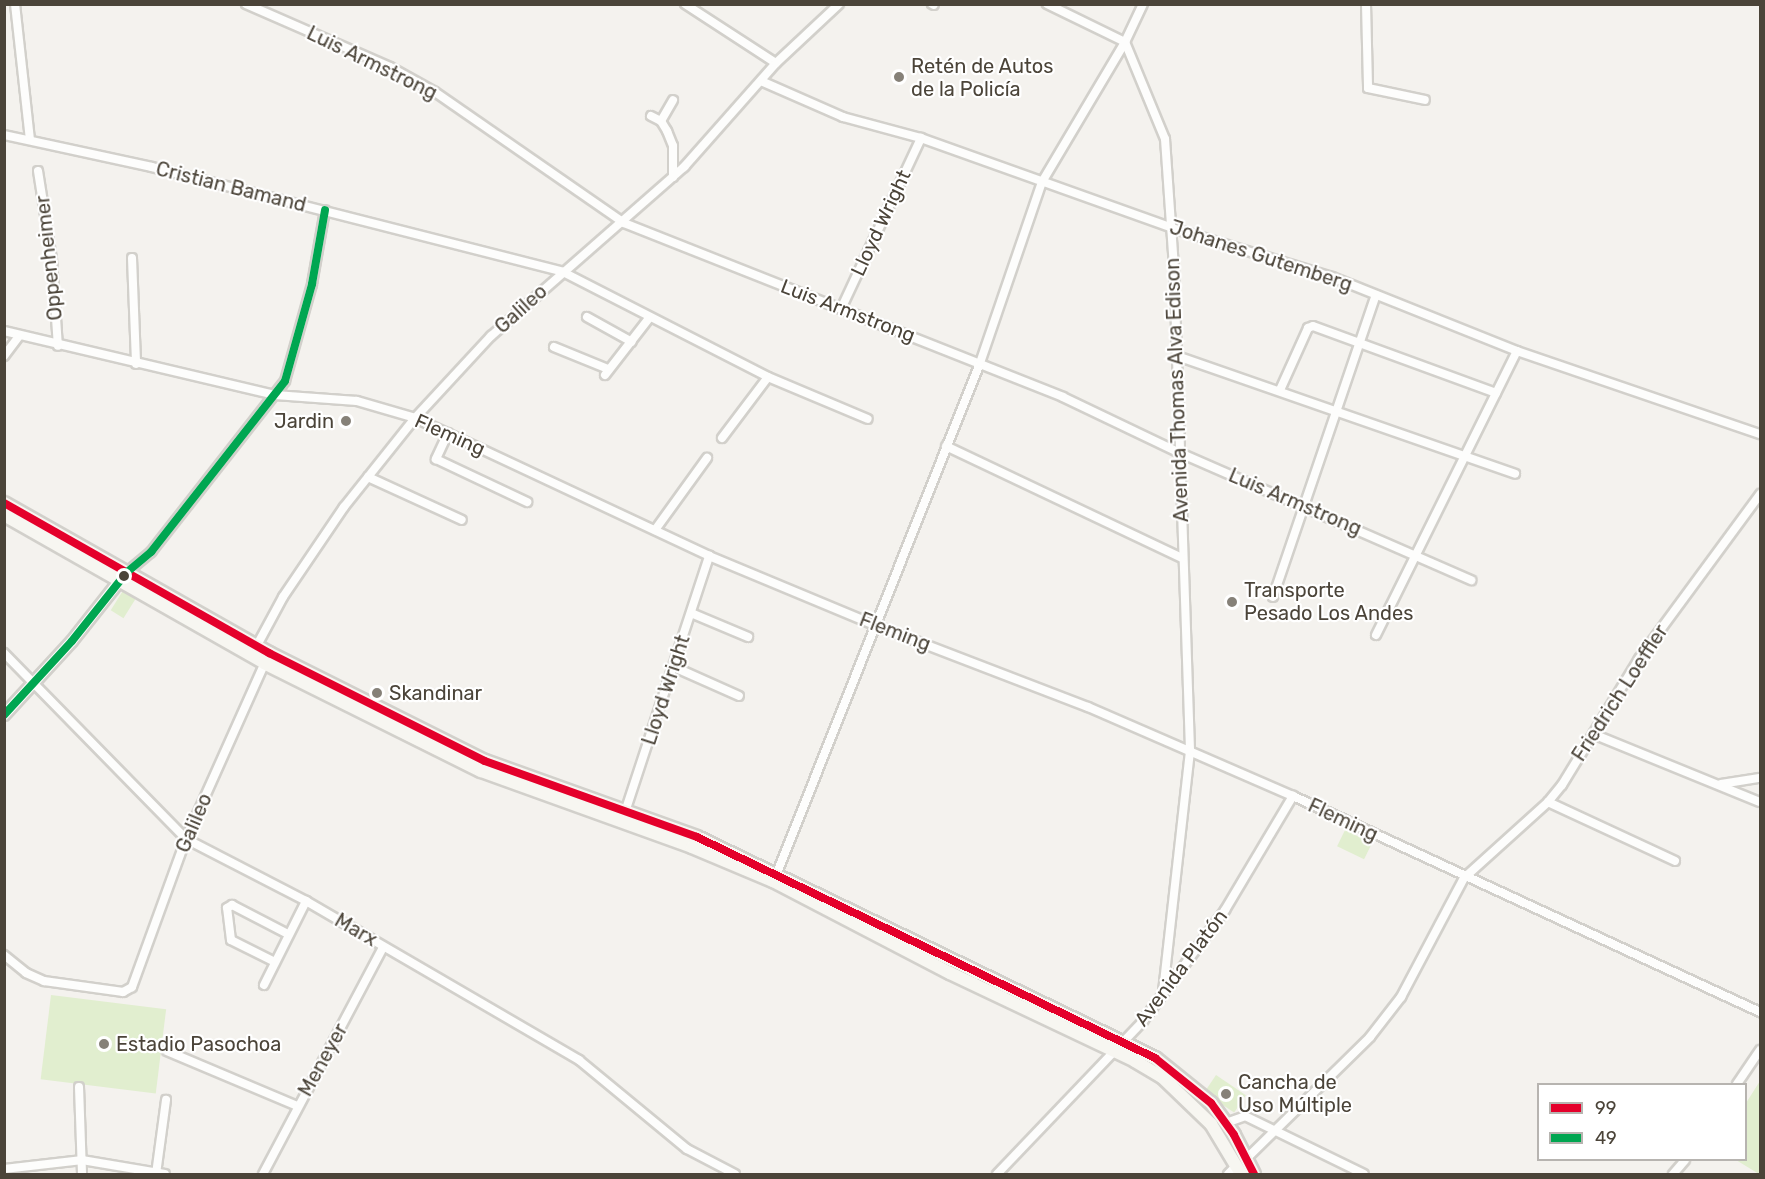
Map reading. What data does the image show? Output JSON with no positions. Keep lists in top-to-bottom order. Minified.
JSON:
{"streets":{"street":["Luis Armstrong","Cristian Bamand","Lloyd Wright","Johanes Gutemberg","Oppenheimer","Galileo","Avenida Thomas Alva Edison","Fleming","Friedrich Loeffler","Marx","Avenida Platón","Meneyer"]},"crossings":[["Luis Armstrong","Lloyd Wright"],["Luis Armstrong","Galileo"],["Luis Armstrong","Avenida Thomas Alva Edison"],["Cristian Bamand","Galileo"],["Lloyd Wright","Johanes Gutemberg"],["Lloyd Wright","Fleming"],["Johanes Gutemberg","Galileo"],["Johanes Gutemberg","Avenida Thomas Alva Edison"],["Oppenheimer","Fleming"],["Galileo","Fleming"],["Galileo","Marx"],["Avenida Thomas Alva Edison","Fleming"],["Avenida Thomas Alva Edison","Avenida Platón"],["Fleming","Friedrich Loeffler"],["Fleming","Avenida Platón"],["Marx","Meneyer"]],"places":["Retén de Autos de la Policía","Jardin","Transporte Pesado Los Andes","Skandinar","Estadio Pasochoa","Cancha de Uso Múltiple"],"lines":["transit line 49","transit line 99"],"legend":["99","49"]}
